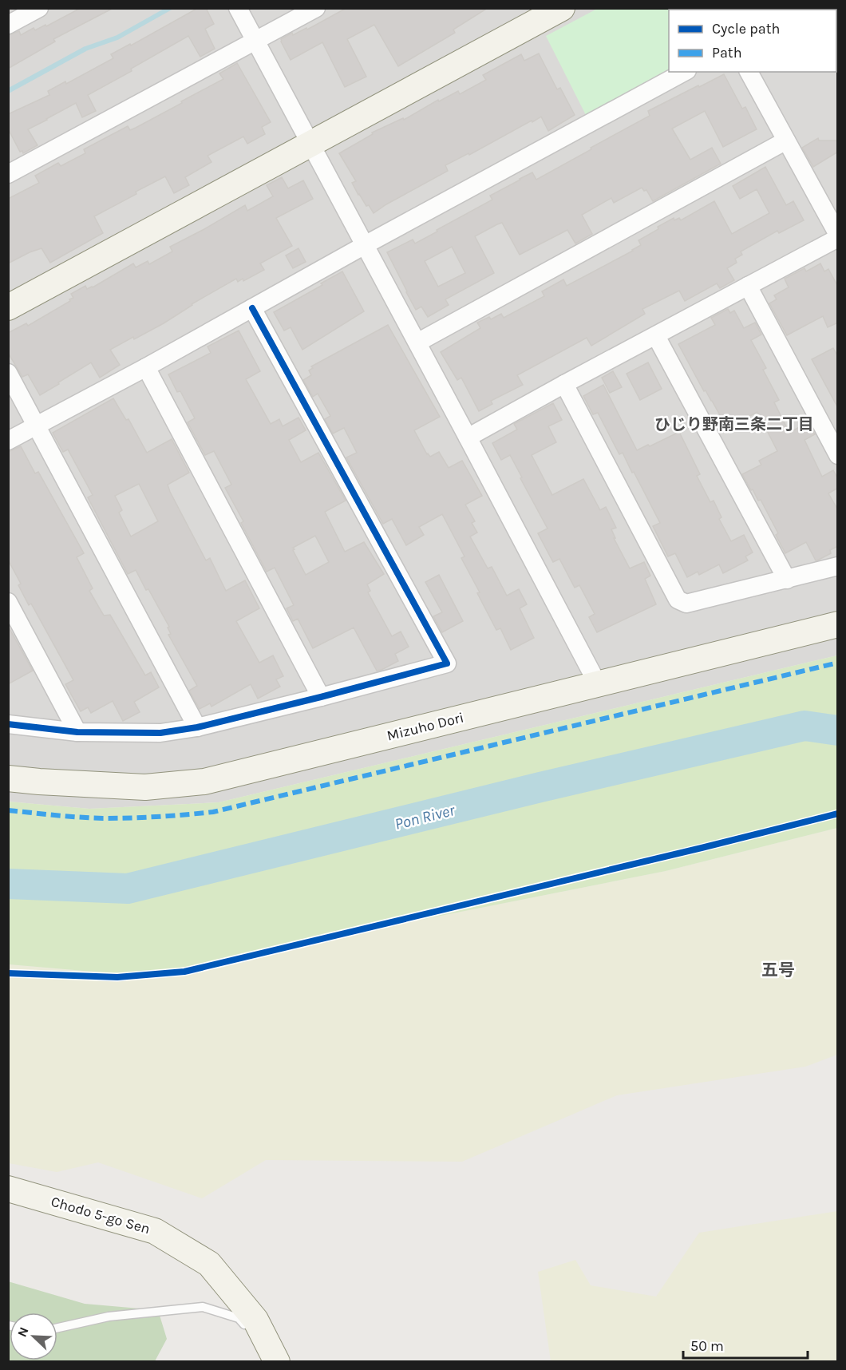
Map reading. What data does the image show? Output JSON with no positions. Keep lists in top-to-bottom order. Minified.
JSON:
{"streets":{"street":["Mizuho Dori","Chodo 5-go Sen"]},"districts":["ひじり野南三条二丁目","五号"],"water":["Pon River"],"legend":["Cycle path","Path"],"scale_bar":"50 m","north":"top left"}
